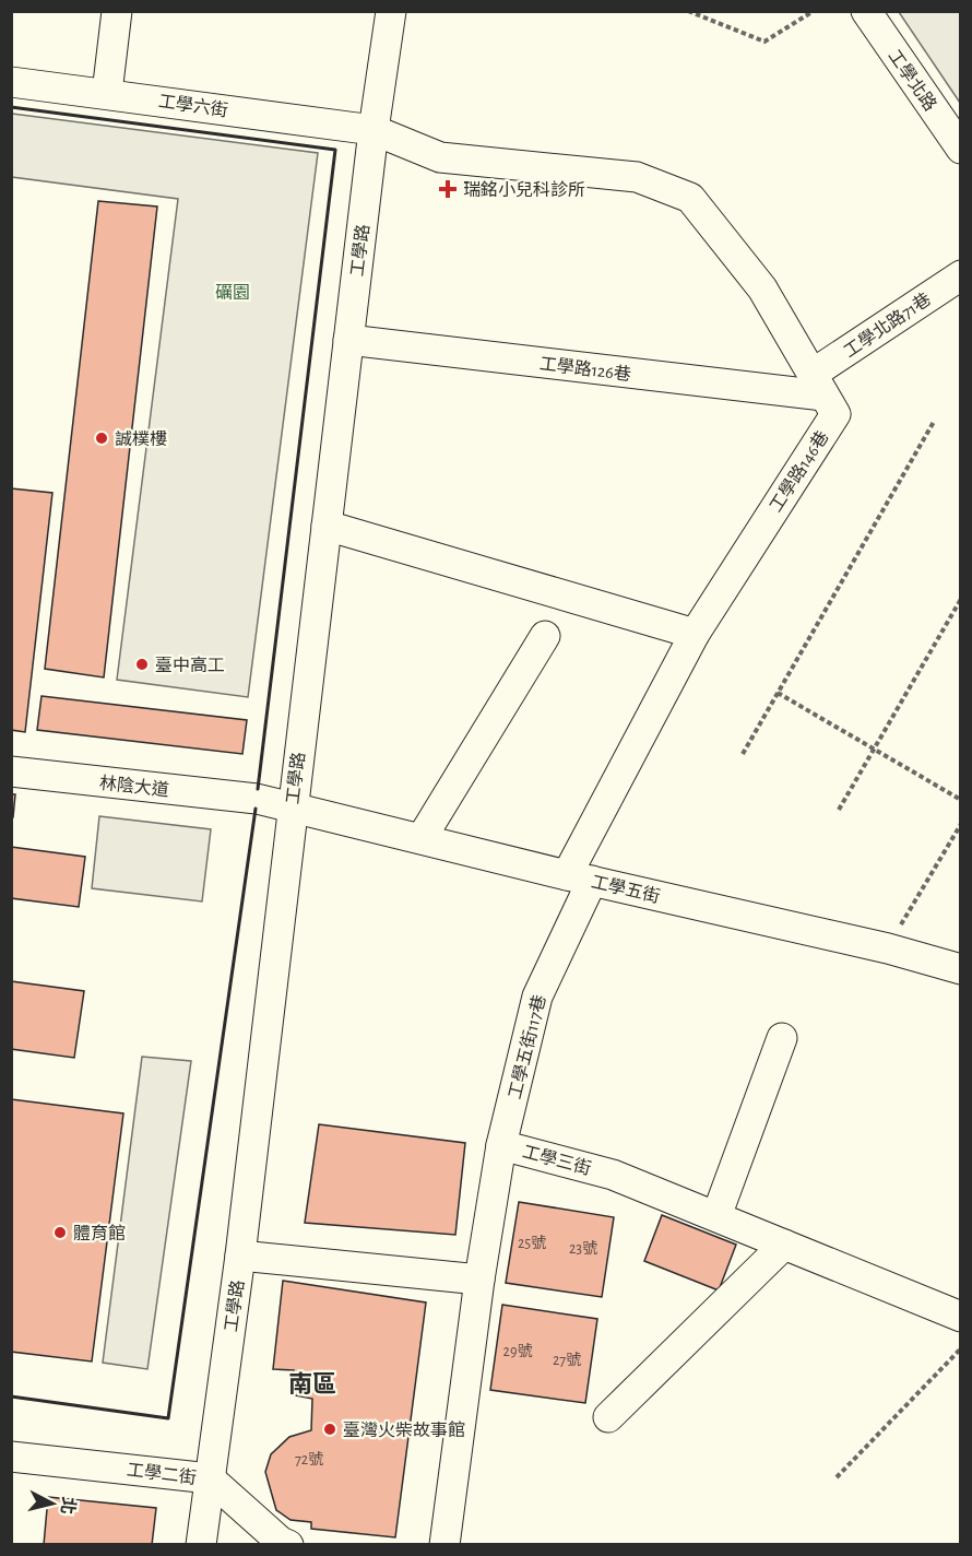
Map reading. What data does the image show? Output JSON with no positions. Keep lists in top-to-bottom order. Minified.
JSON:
{"streets":{"street":["工學北路","工學六街","工學路","工學北路71巷","工學路126巷","工學路146巷","林陰大道","工學五街","工學五街117巷","工學三街","工學二街"]},"crossings":[["工學六街","工學路"],["工學六街","工學路146巷"],["工學路","工學路126巷"],["工學路","工學路146巷"],["工學路","林陰大道"],["工學路","工學五街"],["工學路","工學二街"],["工學北路71巷","工學路126巷"],["工學北路71巷","工學路146巷"],["工學路126巷","工學路146巷"],["工學路146巷","工學五街117巷"],["林陰大道","工學五街"],["工學五街","工學五街117巷"],["工學五街117巷","工學三街"]],"districts":["南區"],"parks":["礪園"],"places":{"health":["瑞銘小兒科診所"],"other":["誠樸樓","臺中高工","體育館","臺灣火柴故事館"]},"house_numbers":["25號","23號","29號","27號","72號"],"north":"right"}
